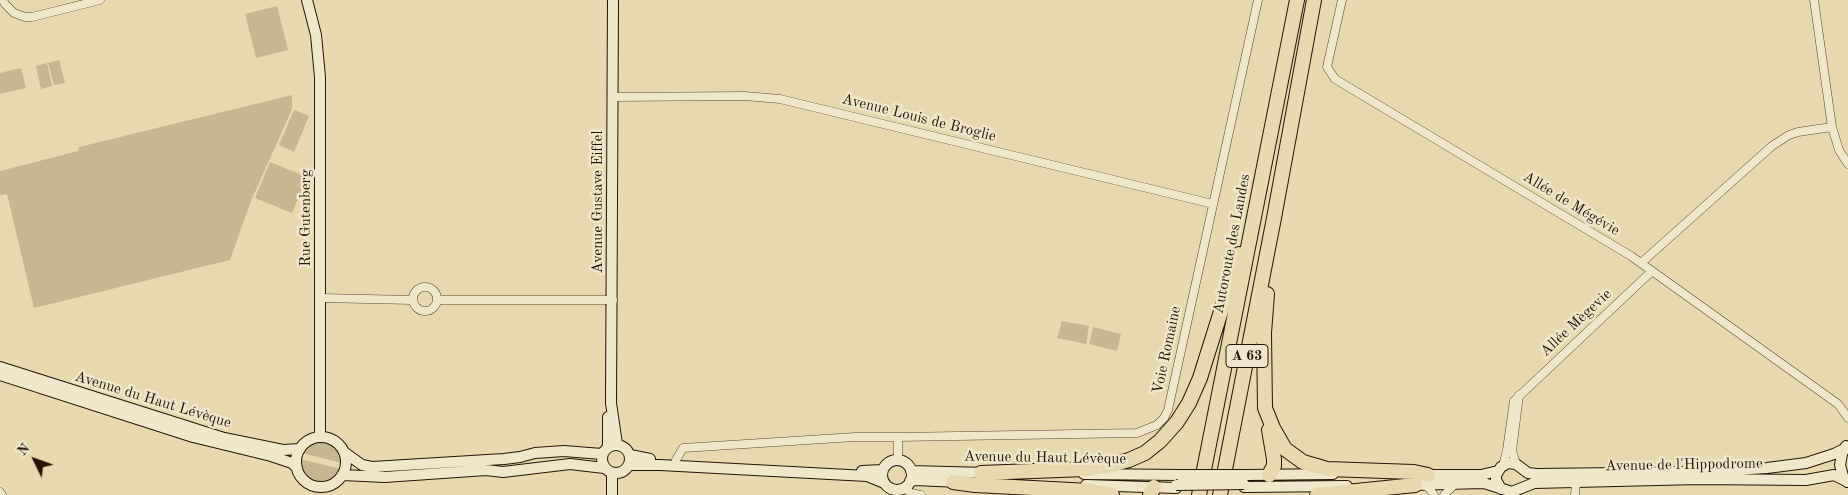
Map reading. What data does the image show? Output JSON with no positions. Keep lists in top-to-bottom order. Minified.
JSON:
{"streets":{"highway":["Autoroute des Landes","A 63"],"main road":["Avenue Gustave Eiffel","Rue Gutenberg","Avenue du Haut Lévèque","Avenue de l'Hippodrome"],"street":["Avenue Louis de Broglie","Allée de Mégévie","Allée Mègevie","Voie Romaine"]},"crossings":[["Avenue Louis de Broglie","Avenue Gustave Eiffel"],["Avenue Louis de Broglie","Voie Romaine"],["Allée de Mégévie","Allée Mègevie"],["Rue Gutenberg","Avenue du Haut Lévèque"],["Allée Mègevie","Avenue de l'Hippodrome"]],"north":"top left"}
